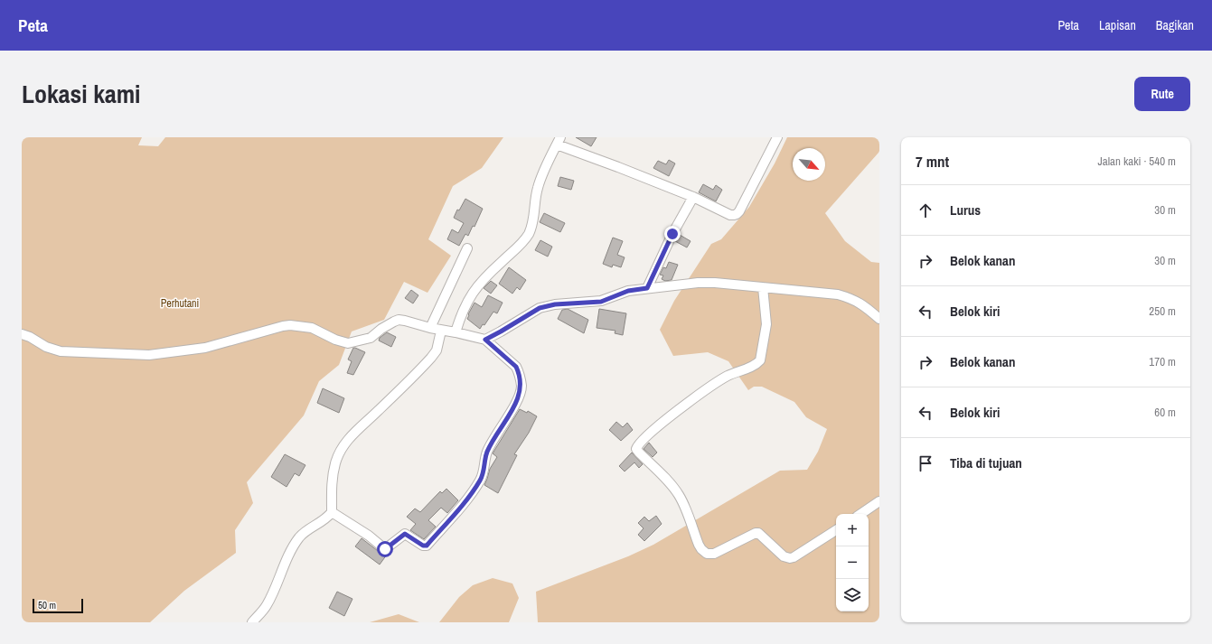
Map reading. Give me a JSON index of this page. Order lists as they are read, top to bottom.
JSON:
{
  "parks": ["Perhutani"],
  "scale_bar": "50 m",
  "north": "bottom right",
  "page": {
    "header": "Peta",
    "nav": ["Peta", "Lapisan", "Bagikan"],
    "title": "Lokasi kami",
    "buttons": "Rute",
    "heading": ["7 mnt", "Jalan kaki · 540 m"],
    "list": [
      ["Lurus", "30 m"],
      ["Belok kanan", "30 m"],
      ["Belok kiri", "250 m"],
      ["Belok kanan", "170 m"],
      ["Belok kiri", "60 m"],
      "Tiba di tujuan"
    ],
    "map_buttons": ["+", "−"],
    "scale": "50 m"
  }
}
